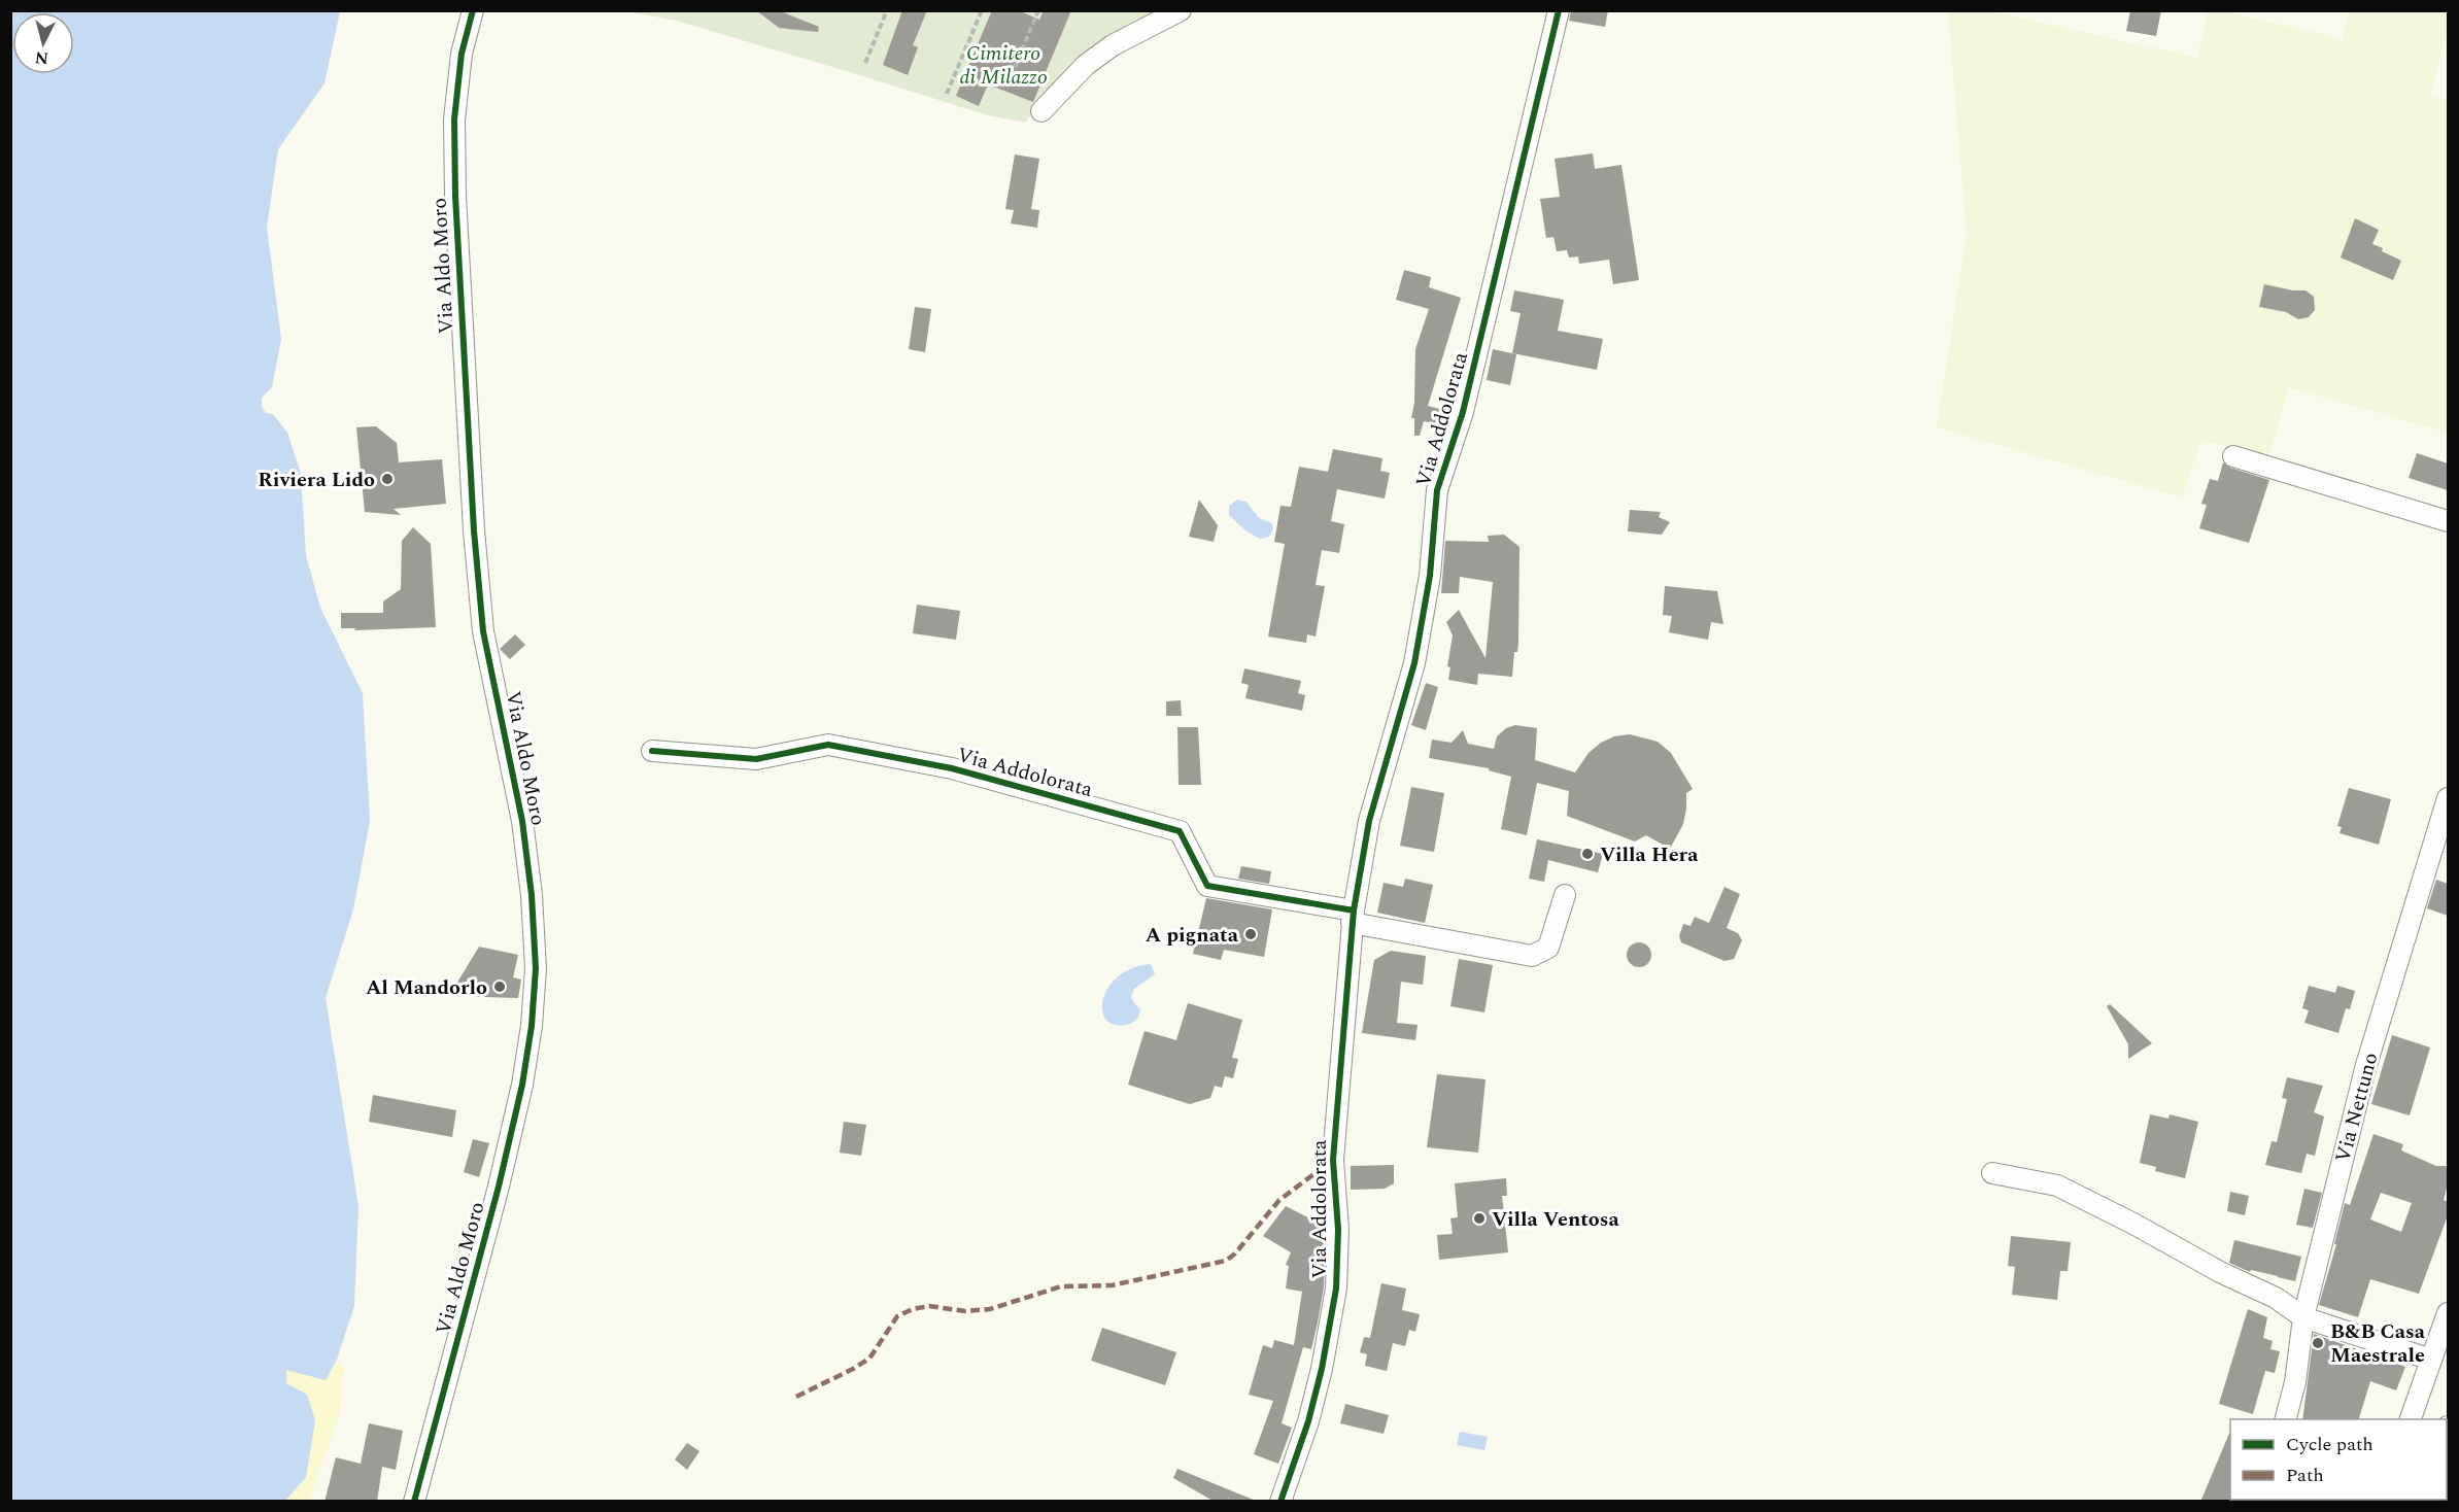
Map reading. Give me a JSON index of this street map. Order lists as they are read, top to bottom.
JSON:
{
  "streets": {
    "street": ["Via Aldo Moro", "Via Addolorata", "Via Nettuno"]
  },
  "parks": ["Cimitero di Milazzo"],
  "places": [
    "Riviera Lido",
    "Villa Hera",
    "A pignata",
    "Al Mandorlo",
    "Villa Ventosa",
    "B&B Casa Maestrale"
  ],
  "legend": ["Cycle path", "Path"],
  "north": "bottom"
}
